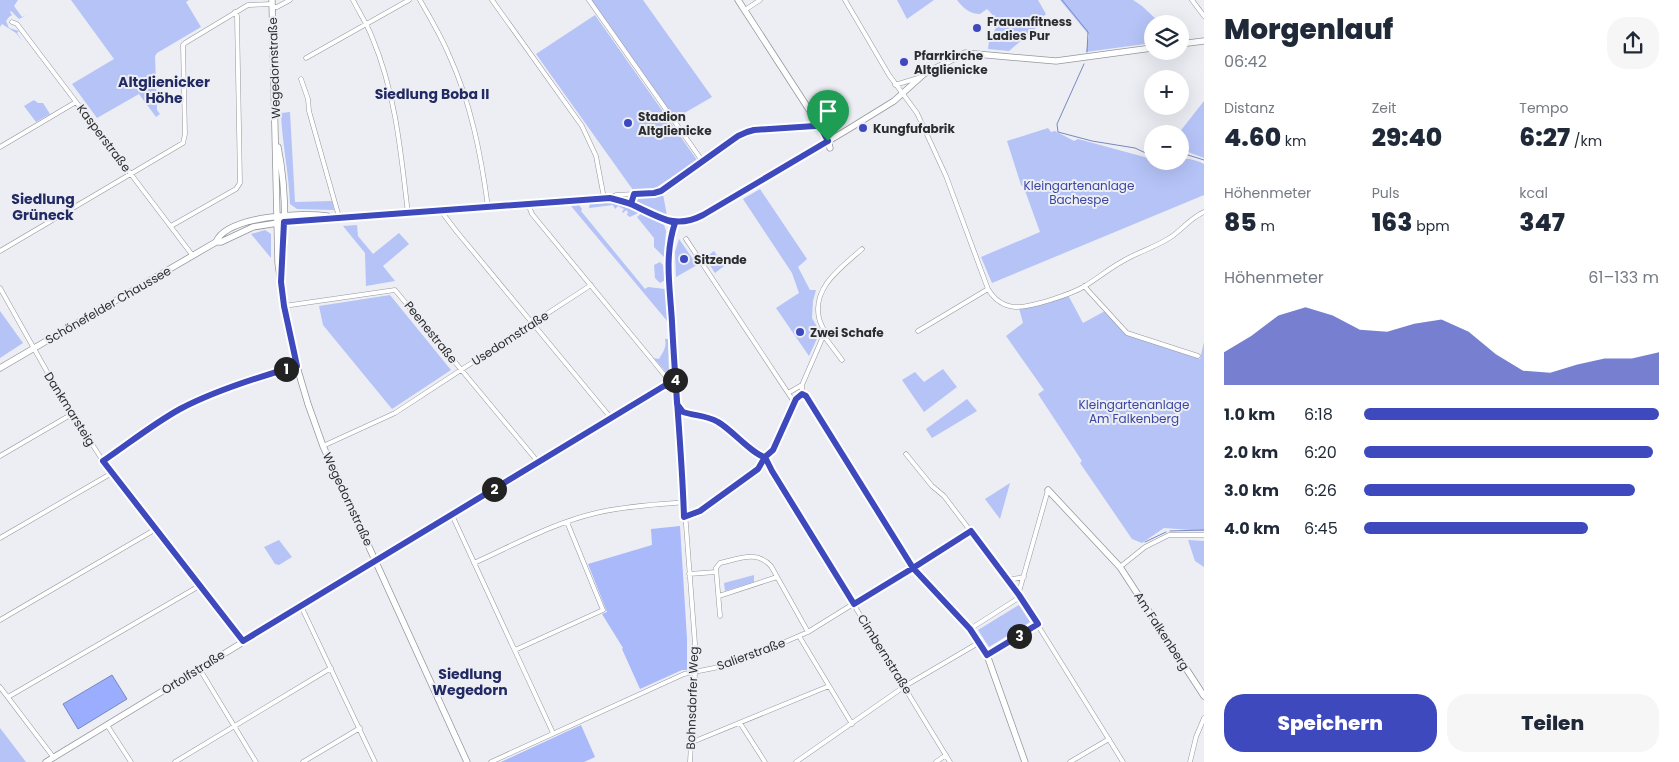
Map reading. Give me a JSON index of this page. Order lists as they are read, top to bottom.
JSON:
{
  "streets": {
    "street": [
      "Wegedornstraße",
      "Kasperstraße",
      "Schönefelder Chaussee",
      "Peenestraße",
      "Usedomstraße",
      "Dankmarsteig",
      "Am Falkenberg",
      "Salierstraße",
      "Cimbernstraße",
      "Ortolfstraße",
      "Bohnsdorfer Weg"
    ]
  },
  "crossings": [
    ["Wegedornstraße", "Schönefelder Chaussee"],
    ["Wegedornstraße", "Peenestraße"],
    ["Wegedornstraße", "Usedomstraße"],
    ["Wegedornstraße", "Ortolfstraße"],
    ["Kasperstraße", "Schönefelder Chaussee"],
    ["Schönefelder Chaussee", "Dankmarsteig"],
    ["Schönefelder Chaussee", "Bohnsdorfer Weg"],
    ["Peenestraße", "Usedomstraße"],
    ["Peenestraße", "Ortolfstraße"],
    ["Dankmarsteig", "Ortolfstraße"],
    ["Salierstraße", "Cimbernstraße"],
    ["Salierstraße", "Bohnsdorfer Weg"],
    ["Cimbernstraße", "Bohnsdorfer Weg"],
    ["Ortolfstraße", "Bohnsdorfer Weg"]
  ],
  "districts": [
    "Altglienicker Höhe",
    "Siedlung Boba II",
    "Siedlung Grüneck",
    "Siedlung Wegedorn"
  ],
  "parks": ["Kleingartenanlage Bachespe", "Kleingartenanlage Am Falkenberg"],
  "places": [
    "Frauenfitness Ladies Pur",
    "Pfarrkirche Altglienicke",
    "Stadion Altglienicke",
    "Kungfufabrik",
    "Sitzende",
    "Zwei Schafe"
  ],
  "page": {
    "heading": ["Morgenlauf", "06:42"],
    "map_buttons": ["+", "−"],
    "stats": [
      ["Distanz", "4.60 km"],
      ["Zeit", "29:40"],
      ["Tempo", "6:27 /km"],
      ["Höhenmeter", "85 m"],
      ["Puls", "163 bpm"],
      ["kcal", "347"]
    ],
    "chart": ["Höhenmeter", "61–133 m"],
    "pins": [
      "1",
      "4",
      "2",
      "3"
    ],
    "list": [
      {
        "name": "1.0 km",
        "note": "6:18"
      },
      {
        "name": "2.0 km",
        "note": "6:20"
      },
      {
        "name": "3.0 km",
        "note": "6:26"
      },
      {
        "name": "4.0 km",
        "note": "6:45"
      }
    ],
    "buttons": ["Speichern", "Teilen"]
  }
}
